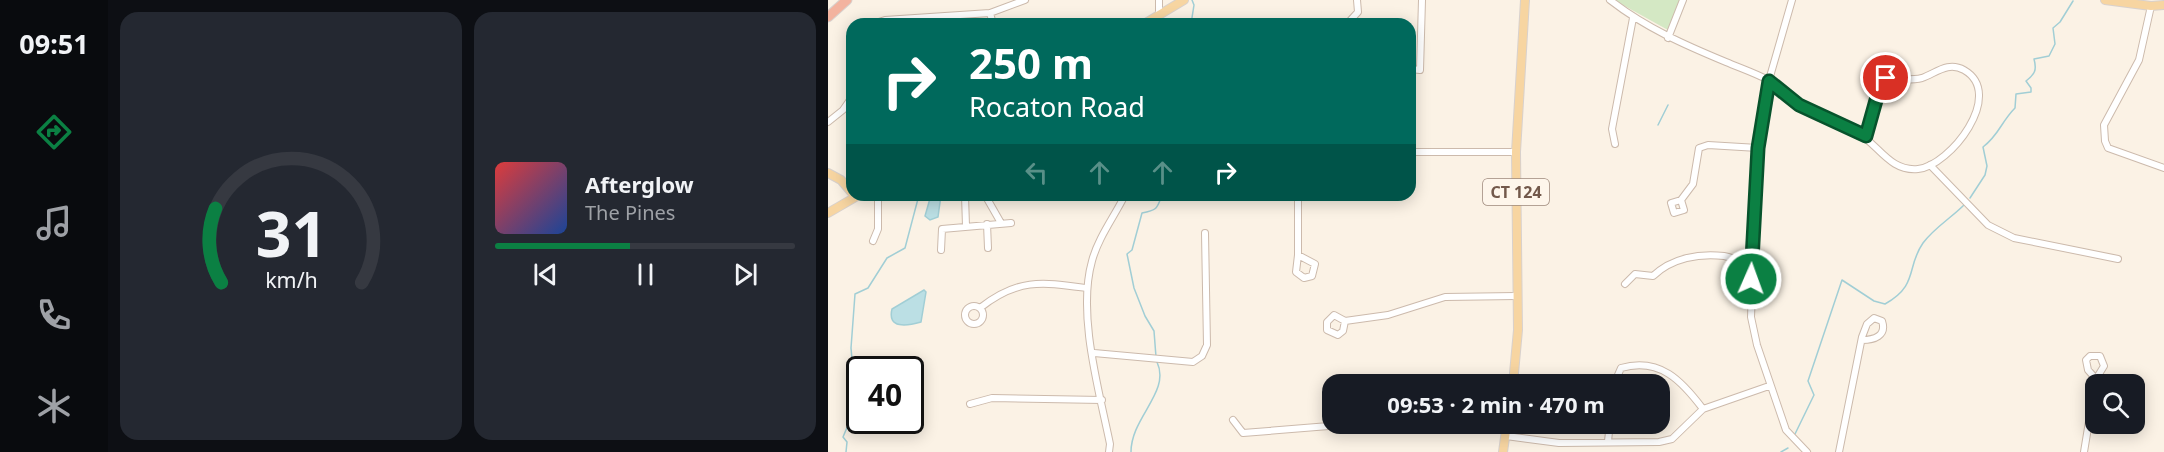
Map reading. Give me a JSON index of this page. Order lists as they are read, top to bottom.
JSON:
{
  "streets": {
    "main road": ["CT 124"]
  },
  "page": {
    "tabs": "09:51",
    "turn": ["250 m", "Rocaton Road"],
    "song": ["Afterglow", "The Pines"],
    "limit": "40",
    "trip": "09:53 · 2 min · 470 m",
    "gauge": ["31", "km/h"]
  }
}
